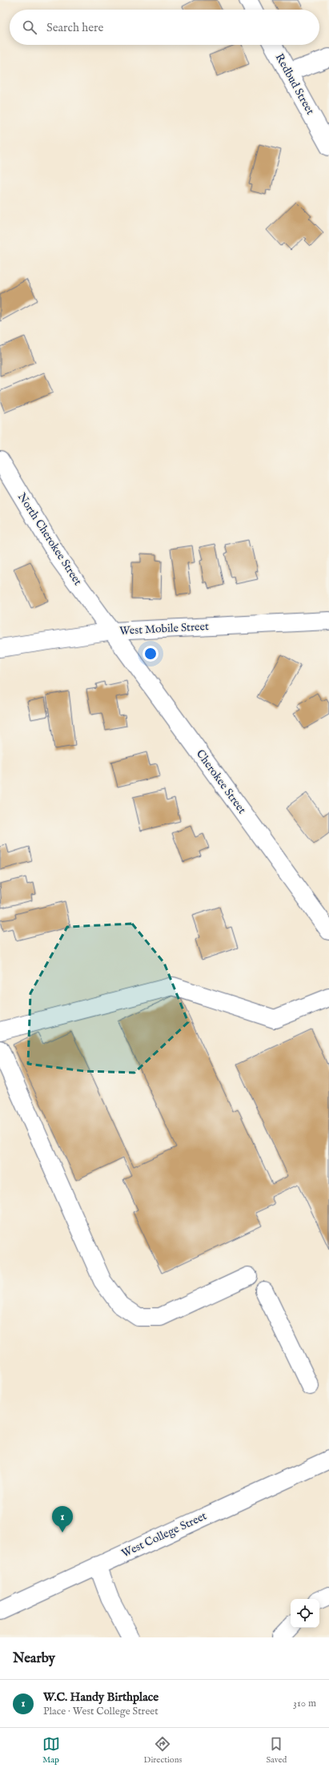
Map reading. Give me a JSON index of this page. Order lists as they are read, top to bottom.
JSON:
{
  "streets": {
    "street": [
      "Redbud Street",
      "North Cherokee Street",
      "West Mobile Street",
      "Cherokee Street",
      "West College Street"
    ]
  },
  "crossings": [
    ["North Cherokee Street", "West Mobile Street"],
    ["North Cherokee Street", "Cherokee Street"],
    ["West Mobile Street", "Cherokee Street"]
  ],
  "page": {
    "search": "Search here",
    "pins": "1",
    "heading": "Nearby",
    "list": [
      {
        "mark": "1",
        "name": "W.C. Handy Birthplace",
        "note": "Place · West College Street",
        "value": "310 m"
      }
    ],
    "nav": ["Map", "Directions", "Saved"]
  }
}
